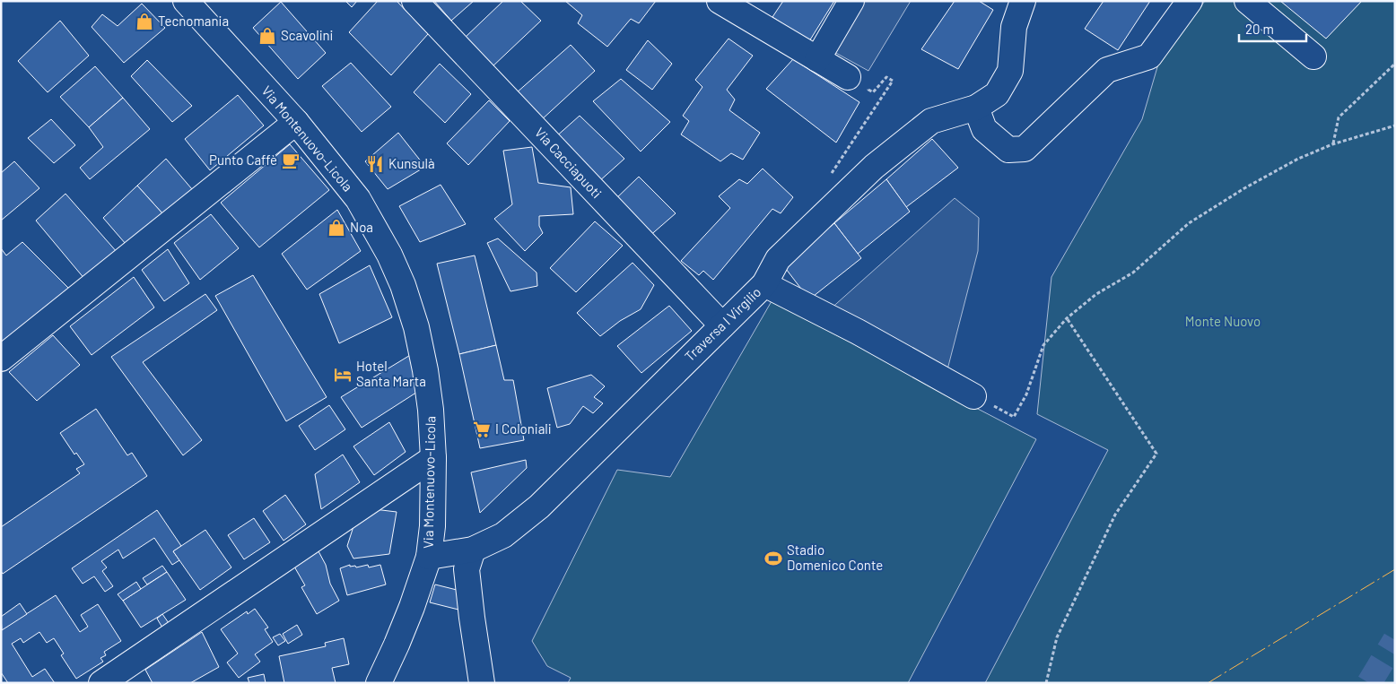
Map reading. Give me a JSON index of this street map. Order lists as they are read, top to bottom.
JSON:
{
  "streets": {
    "street": ["Via Montenuovo-Licola", "Via Cacciapuoti", "Traversa I Virgilio"]
  },
  "crossings": [
    ["Via Montenuovo-Licola", "Traversa I Virgilio"],
    ["Via Cacciapuoti", "Traversa I Virgilio"]
  ],
  "parks": ["Monte Nuovo"],
  "places": {
    "shop": ["Tecnomania", "Scavolini", "Noa"],
    "cafe": ["Punto Caffè"],
    "restaurant": ["Kunsulà"],
    "hotel": ["Hotel Santa Marta"],
    "supermarket": ["I Coloniali"],
    "sports": ["Stadio Domenico Conte"]
  },
  "scale_bar": "20 m"
}
